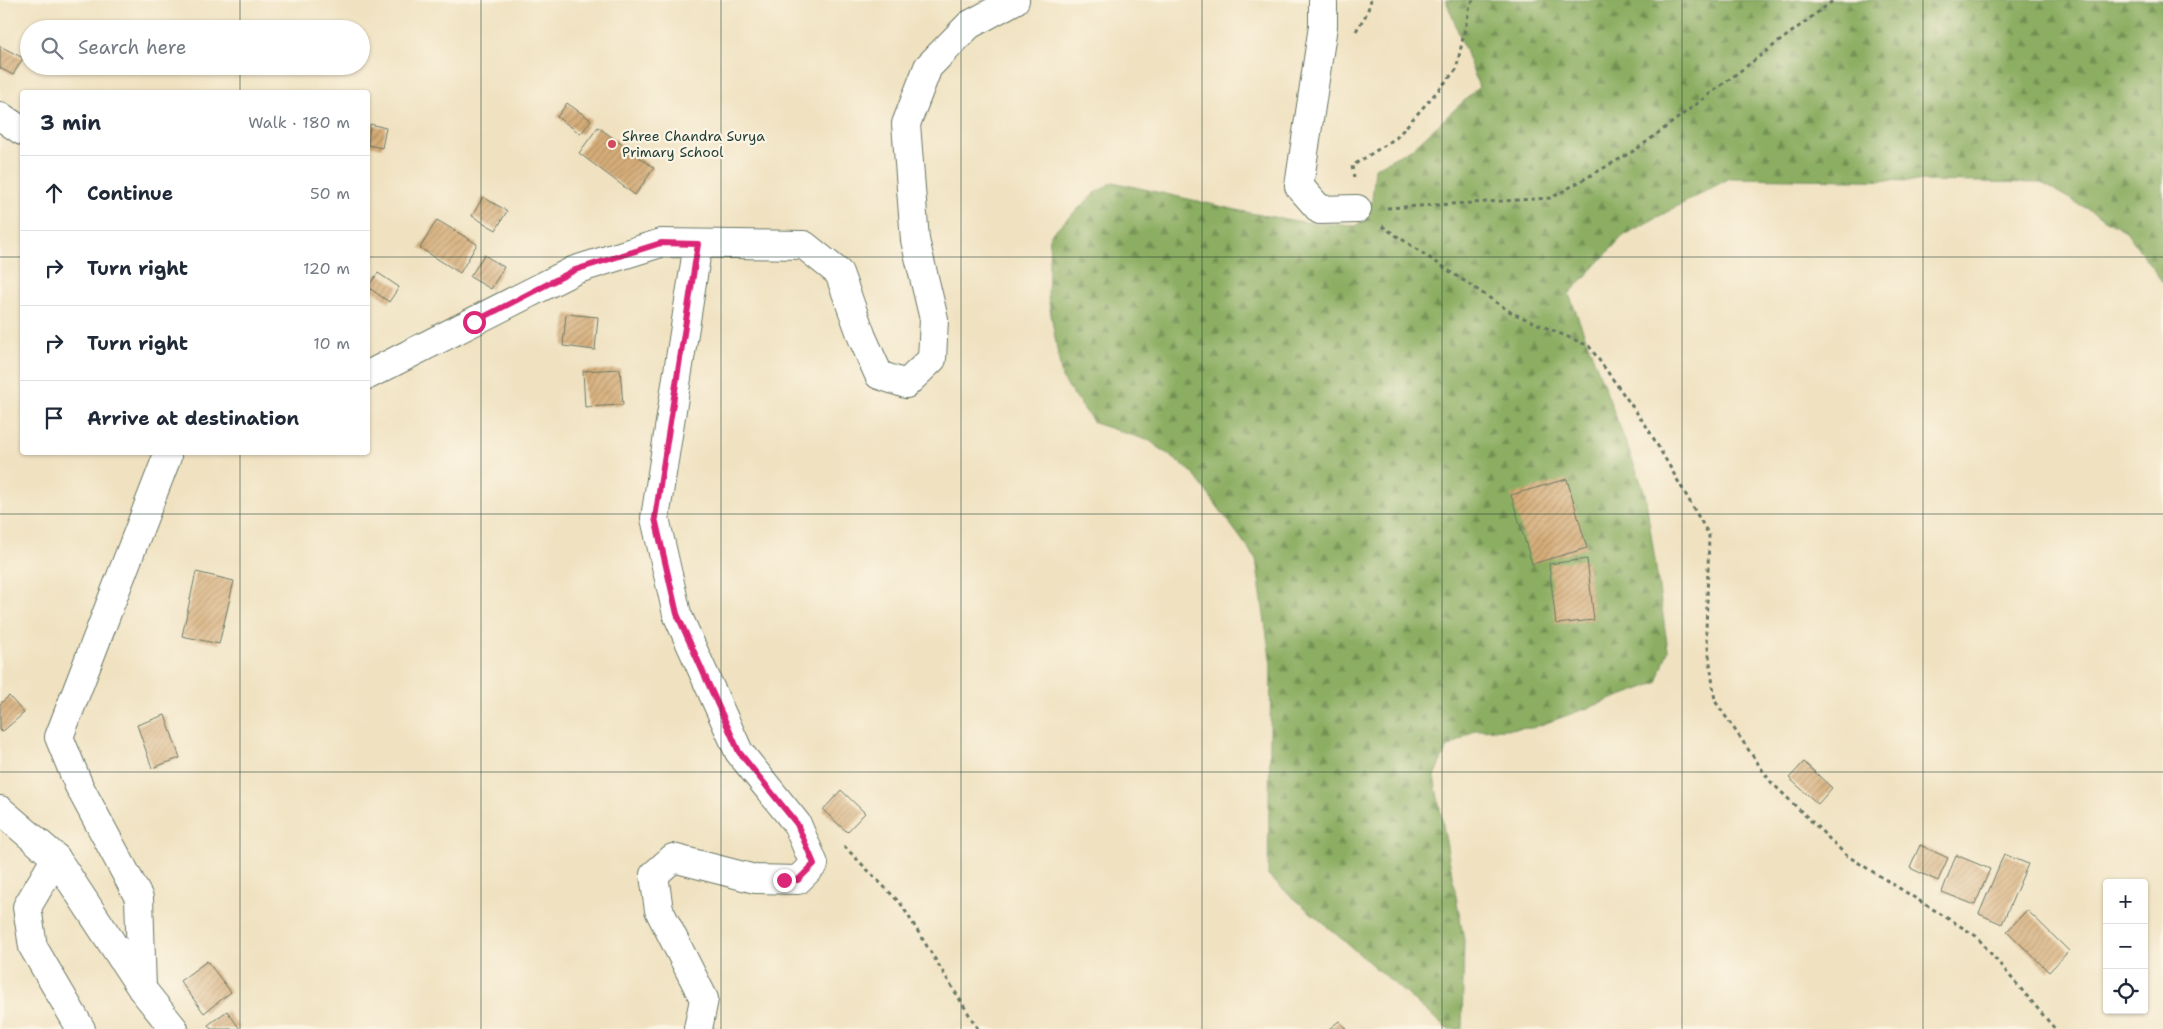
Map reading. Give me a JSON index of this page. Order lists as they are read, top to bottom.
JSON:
{
  "places": ["Shree Chandra Surya Primary School"],
  "page": {
    "search": "Search here",
    "heading": ["3 min", "Walk · 180 m"],
    "list": [
      ["Continue", "50 m"],
      ["Turn right", "120 m"],
      ["Turn right", "10 m"],
      "Arrive at destination"
    ],
    "map_buttons": ["+", "−"]
  }
}
